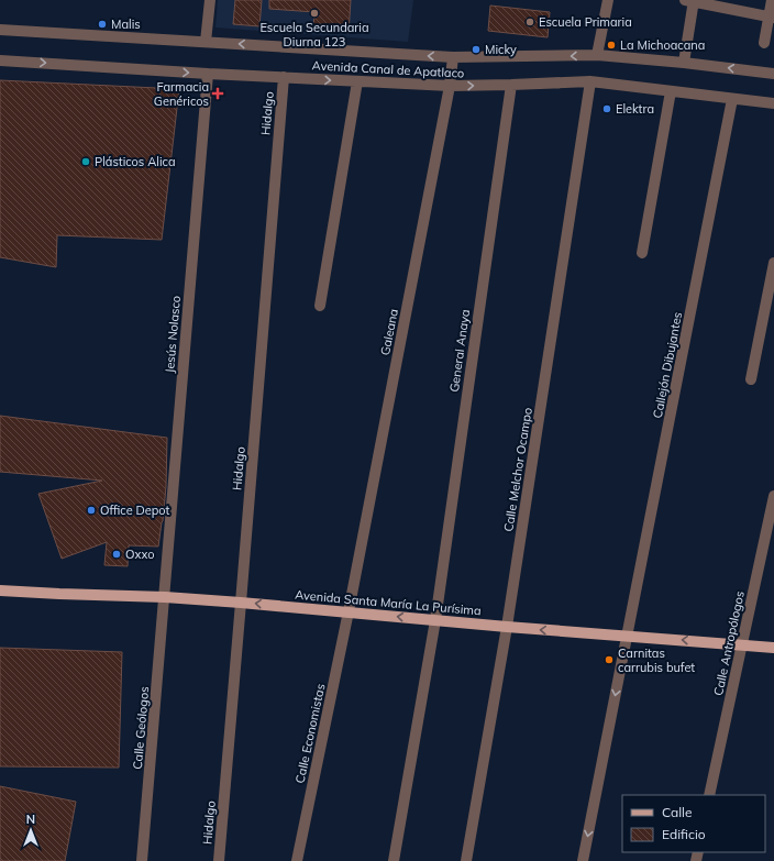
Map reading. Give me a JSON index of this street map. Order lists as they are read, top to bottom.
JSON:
{
  "streets": {
    "main road": ["Avenida Santa María La Purísima"],
    "street": [
      "Avenida Canal de Apatlaco",
      "Hidalgo",
      "Galeana",
      "Jesús Nolasco",
      "General Anaya",
      "Callejón Dibujantes",
      "Calle Melchor Ocampo",
      "Calle Antropólogos",
      "Calle Geólogos",
      "Calle Economistas"
    ]
  },
  "crossings": [
    ["Avenida Canal de Apatlaco", "Hidalgo"],
    ["Avenida Canal de Apatlaco", "Galeana"],
    ["Avenida Canal de Apatlaco", "Jesús Nolasco"],
    ["Avenida Canal de Apatlaco", "General Anaya"],
    ["Avenida Canal de Apatlaco", "Callejón Dibujantes"],
    ["Avenida Canal de Apatlaco", "Calle Melchor Ocampo"],
    ["Hidalgo", "Avenida Santa María La Purísima"],
    ["Galeana", "Avenida Santa María La Purísima"],
    ["Galeana", "Calle Economistas"],
    ["Jesús Nolasco", "Avenida Santa María La Purísima"],
    ["Jesús Nolasco", "Calle Geólogos"],
    ["General Anaya", "Avenida Santa María La Purísima"],
    ["Callejón Dibujantes", "Avenida Santa María La Purísima"],
    ["Calle Melchor Ocampo", "Avenida Santa María La Purísima"],
    ["Avenida Santa María La Purísima", "Calle Antropólogos"],
    ["Avenida Santa María La Purísima", "Calle Geólogos"],
    ["Avenida Santa María La Purísima", "Calle Economistas"]
  ],
  "one_way": ["Avenida Santa María La Purísima"],
  "places": {
    "other": [
      "Escuela Secundaria Diurna 123",
      "Escuela Primaria",
      "Malis",
      "La Michoacana",
      "Micky",
      "Elektra",
      "Plásticos Alica",
      "Office Depot",
      "Oxxo",
      "Carnitas carrubis bufet"
    ],
    "health": ["Farmacia Genéricos"]
  },
  "legend": ["Calle", "Edificio"],
  "north": "top"
}
